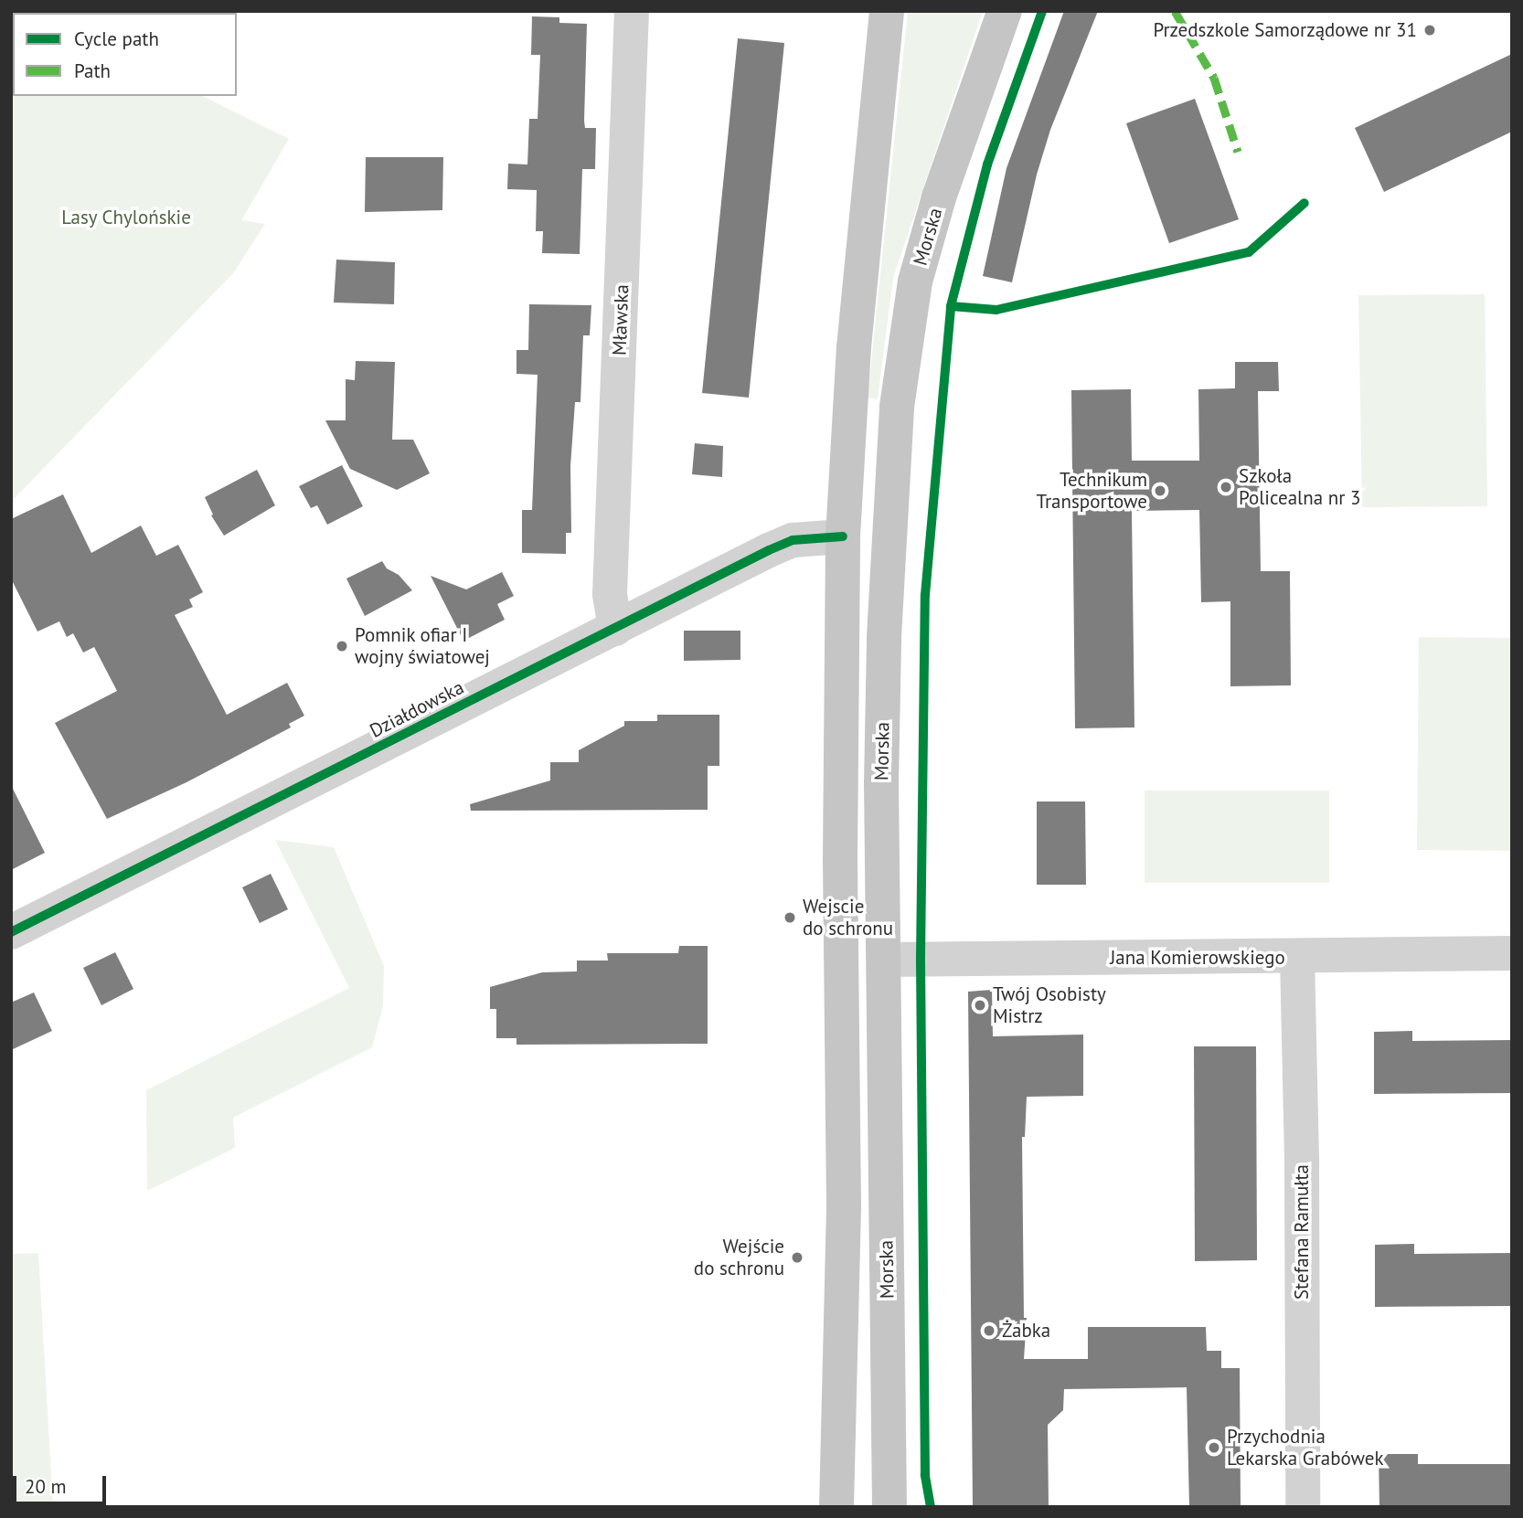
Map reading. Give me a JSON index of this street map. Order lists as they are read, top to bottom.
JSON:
{
  "streets": {
    "main road": ["Morska"],
    "street": [
      "Mławska",
      "Działdowska",
      "Jana Komierowskiego",
      "Stefana Ramułta"
    ]
  },
  "crossings": [
    ["Morska", "Jana Komierowskiego"],
    ["Mławska", "Działdowska"],
    ["Jana Komierowskiego", "Stefana Ramułta"]
  ],
  "parks": ["Lasy Chylońskie"],
  "places": [
    "Przedszkole Samorządowe nr 31",
    "Szkoła Policealna nr 3",
    "Technikum Transportowe",
    "Pomnik ofiar I wojny światowej",
    "Wejscie do schronu",
    "Twój Osobisty Mistrz",
    "Wejście do schronu",
    "Żabka",
    "Przychodnia Lekarska Grabówek"
  ],
  "legend": ["Cycle path", "Path"],
  "scale_bar": "20 m"
}
